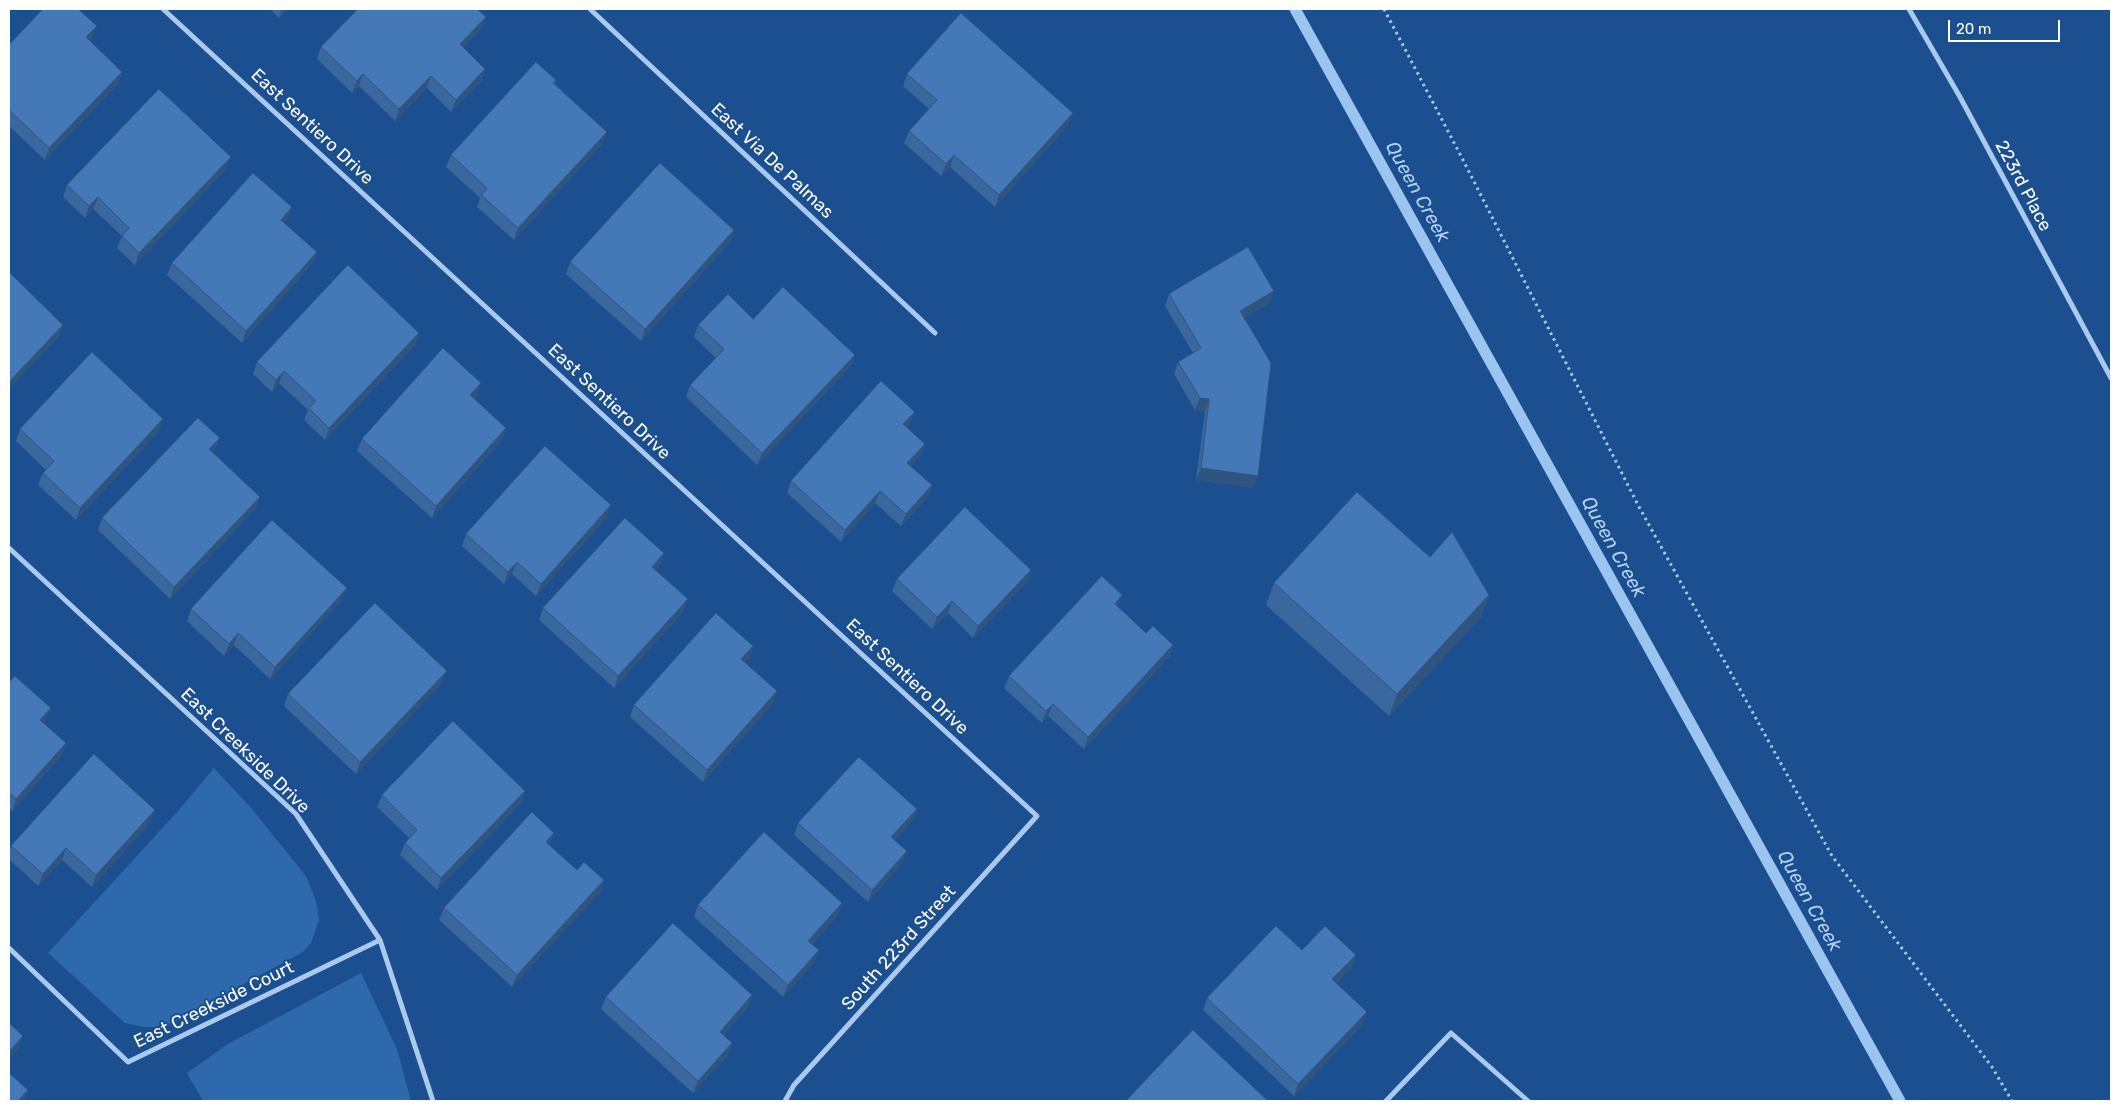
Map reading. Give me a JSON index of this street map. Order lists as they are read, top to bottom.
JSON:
{
  "streets": {
    "street": [
      "East Sentiero Drive",
      "East Via De Palmas",
      "223rd Place",
      "East Creekside Drive",
      "South 223rd Street",
      "East Creekside Court"
    ]
  },
  "crossings": [
    ["East Sentiero Drive", "South 223rd Street"],
    ["East Creekside Drive", "East Creekside Court"]
  ],
  "water": ["Queen Creek"],
  "scale_bar": "20 m"
}
